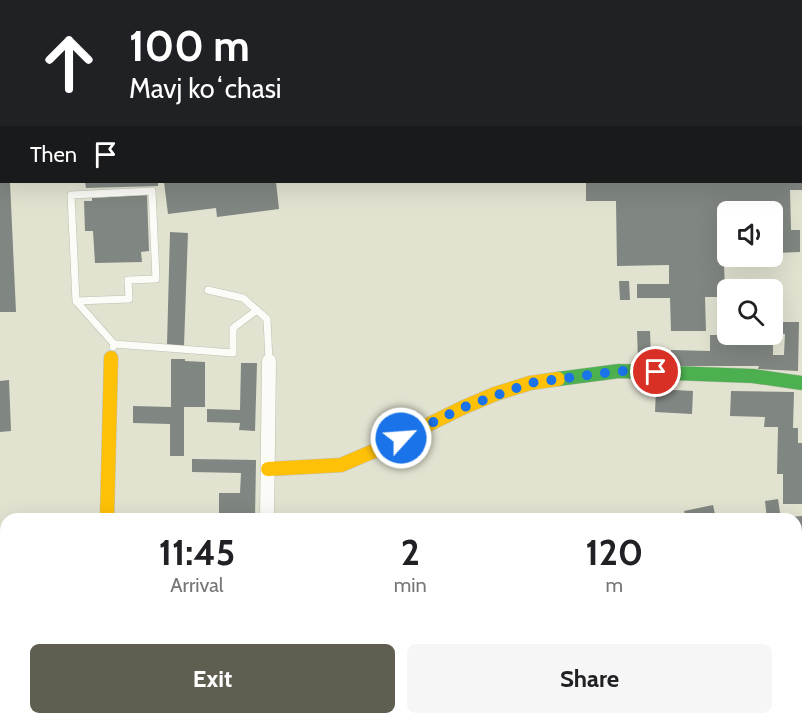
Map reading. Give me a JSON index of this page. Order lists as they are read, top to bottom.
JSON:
{
  "page": {
    "turn": ["100 m", "Mavj koʻchasi"],
    "then": "Then",
    "eta": [
      "11:45",
      "Arrival",
      "2",
      "min",
      "120",
      "m"
    ],
    "buttons": ["Exit", "Share"]
  }
}
